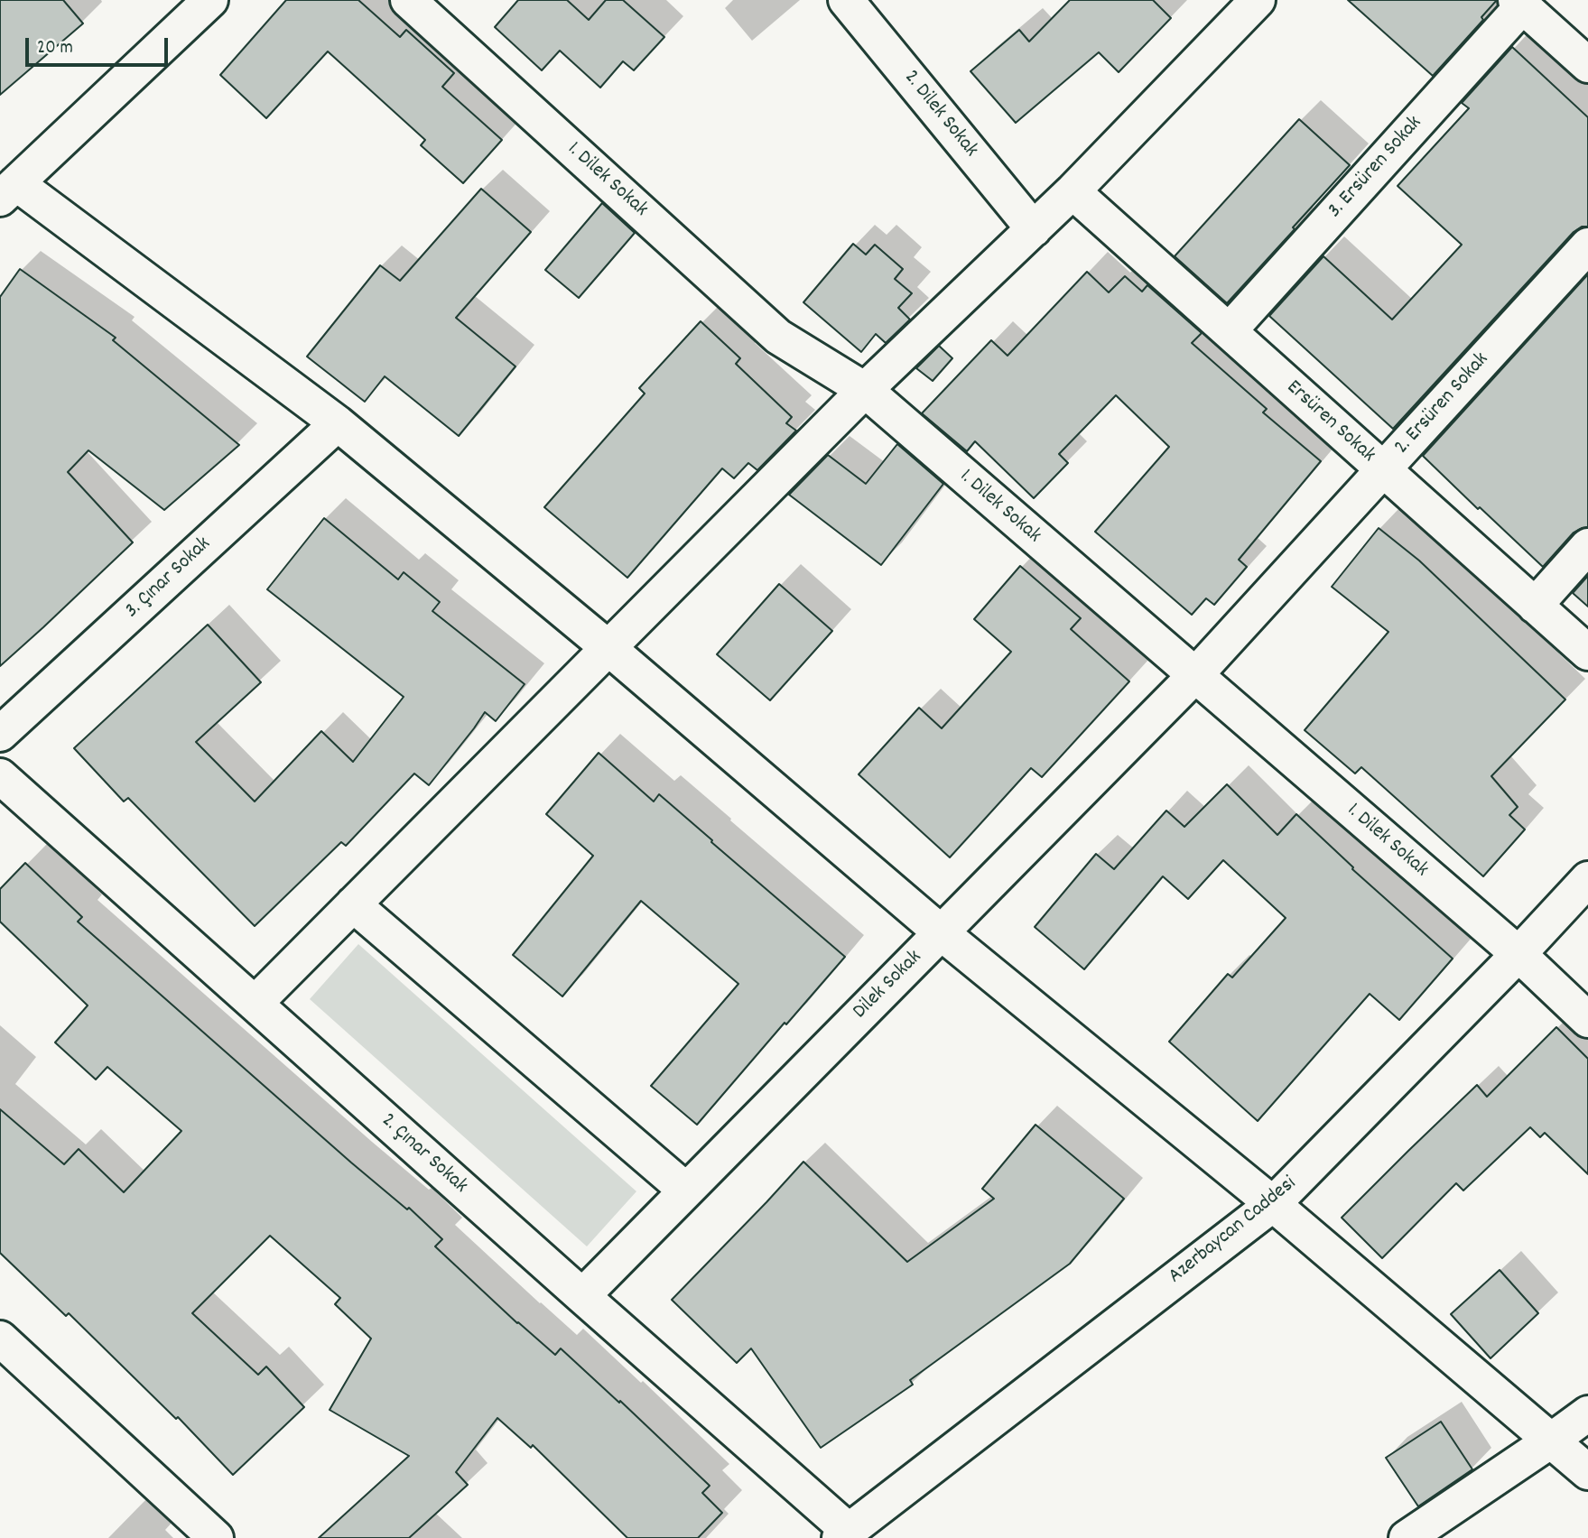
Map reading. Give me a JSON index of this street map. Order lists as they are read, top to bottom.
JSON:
{
  "streets": {
    "street": [
      "2. Dilek Sokak",
      "3. Ersüren Sokak",
      "1. Dilek Sokak",
      "2. Ersüren Sokak",
      "Ersüren Sokak",
      "3. Çınar Sokak",
      "Dilek Sokak",
      "2. Çınar Sokak",
      "Azerbaycan Caddesi"
    ]
  },
  "crossings": [
    ["3. Ersüren Sokak", "Ersüren Sokak"],
    ["1. Dilek Sokak", "2. Ersüren Sokak"],
    ["1. Dilek Sokak", "Dilek Sokak"],
    ["1. Dilek Sokak", "Azerbaycan Caddesi"],
    ["2. Ersüren Sokak", "Ersüren Sokak"],
    ["2. Ersüren Sokak", "Dilek Sokak"],
    ["Dilek Sokak", "2. Çınar Sokak"],
    ["2. Çınar Sokak", "Azerbaycan Caddesi"]
  ],
  "scale_bar": "20 m"
}
